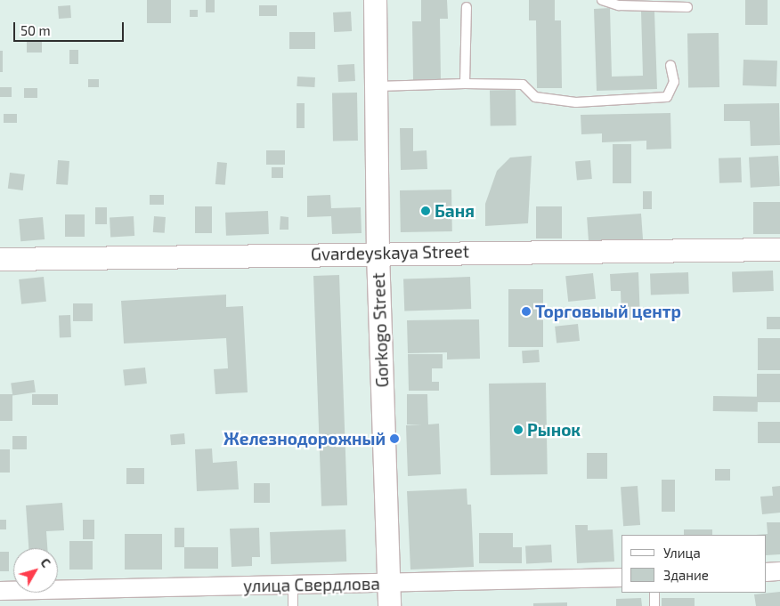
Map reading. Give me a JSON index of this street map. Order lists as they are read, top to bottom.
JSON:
{
  "streets": {
    "street": ["Gvardeyskaya Street", "Gorkogo Street", "улица Свердлова"]
  },
  "crossings": [
    ["Gvardeyskaya Street", "Gorkogo Street"],
    ["Gorkogo Street", "улица Свердлова"]
  ],
  "places": [
    "Баня",
    "Торговыый центр",
    "Рынок",
    "Железнодорожный"
  ],
  "legend": ["Улица", "Здание"],
  "scale_bar": "50 m",
  "north": "top right"
}
